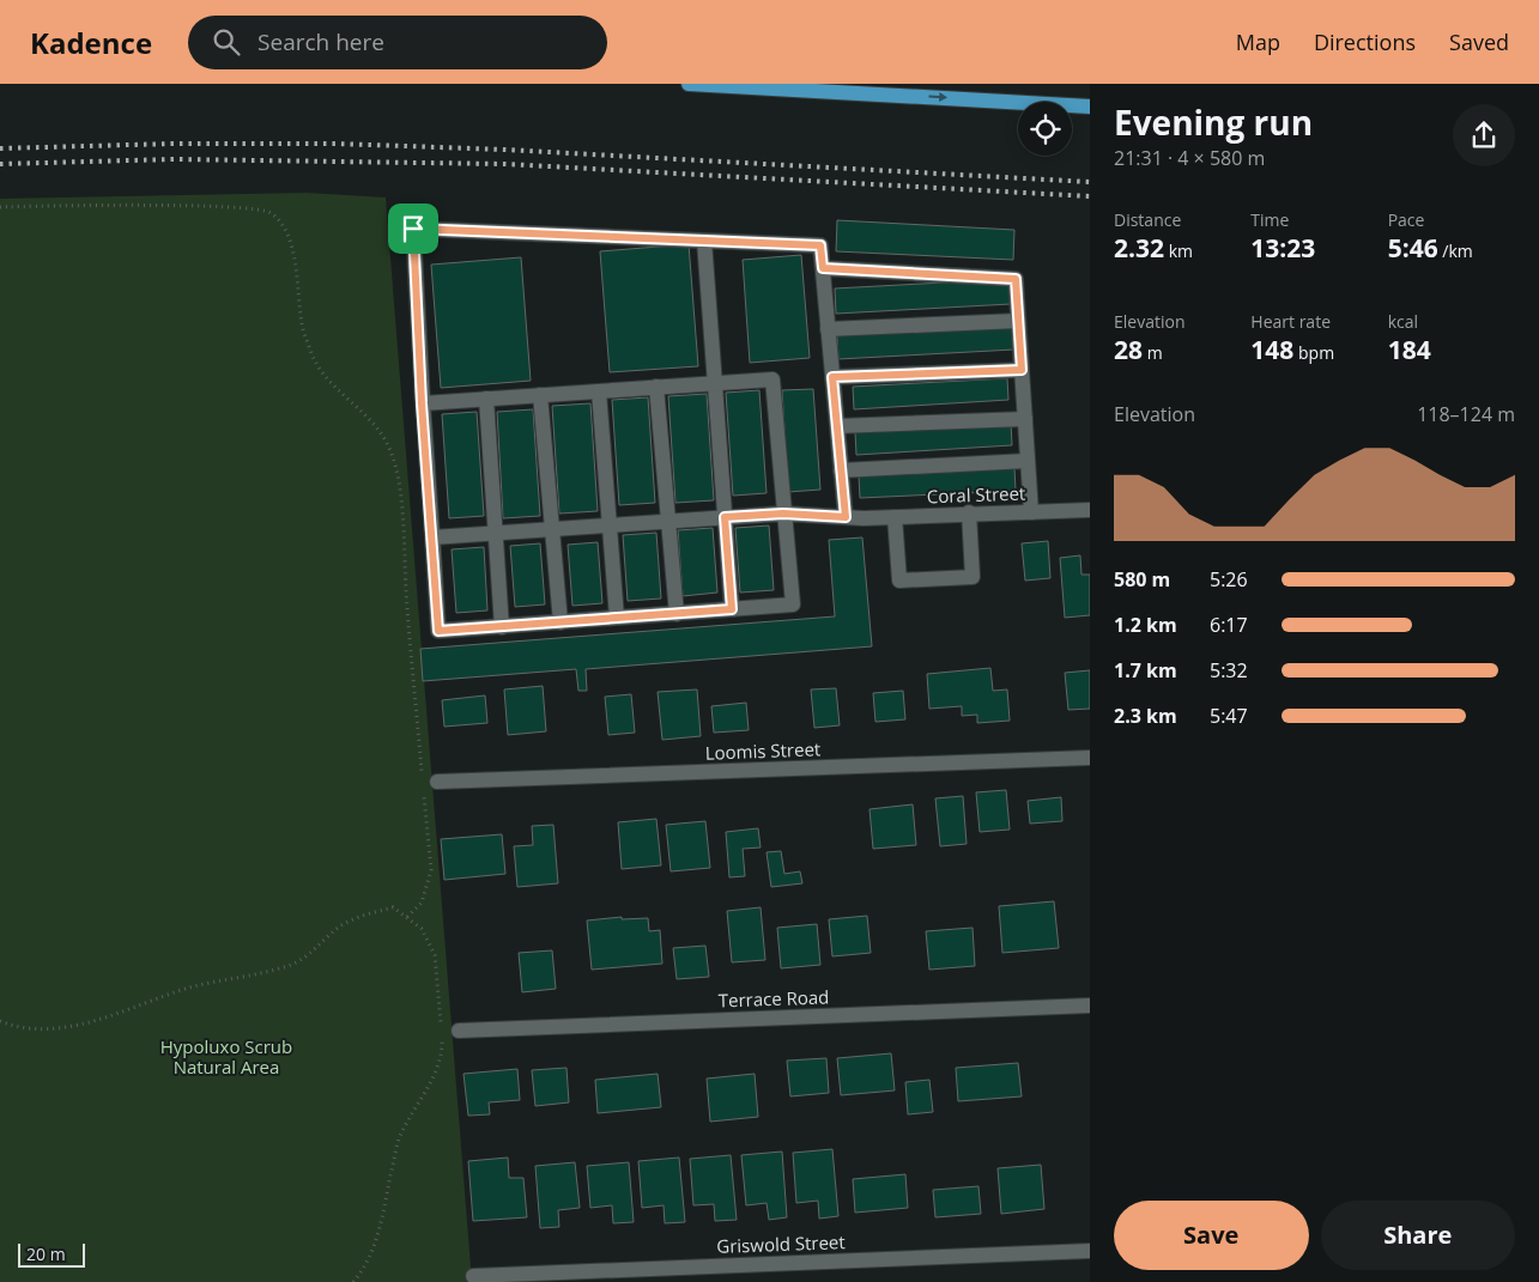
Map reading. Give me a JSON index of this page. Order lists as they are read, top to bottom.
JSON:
{
  "streets": {
    "street": [
      "Coral Street",
      "Loomis Street",
      "Terrace Road",
      "Griswold Street"
    ]
  },
  "parks": ["Hypoluxo Scrub Natural Area"],
  "scale_bar": "20 m",
  "page": {
    "header": "Kadence",
    "search": "Search here",
    "nav": ["Map", "Directions", "Saved"],
    "heading": ["Evening run", "21:31 · 4 × 580 m"],
    "stats": [
      ["Distance", "2.32 km"],
      ["Time", "13:23"],
      ["Pace", "5:46 /km"],
      ["Elevation", "28 m"],
      ["Heart rate", "148 bpm"],
      ["kcal", "184"]
    ],
    "chart": ["Elevation", "118–124 m"],
    "list": [
      {
        "name": "580 m",
        "note": "5:26"
      },
      {
        "name": "1.2 km",
        "note": "6:17"
      },
      {
        "name": "1.7 km",
        "note": "5:32"
      },
      {
        "name": "2.3 km",
        "note": "5:47"
      }
    ],
    "buttons": ["Save", "Share"],
    "scale": "20 m"
  }
}
